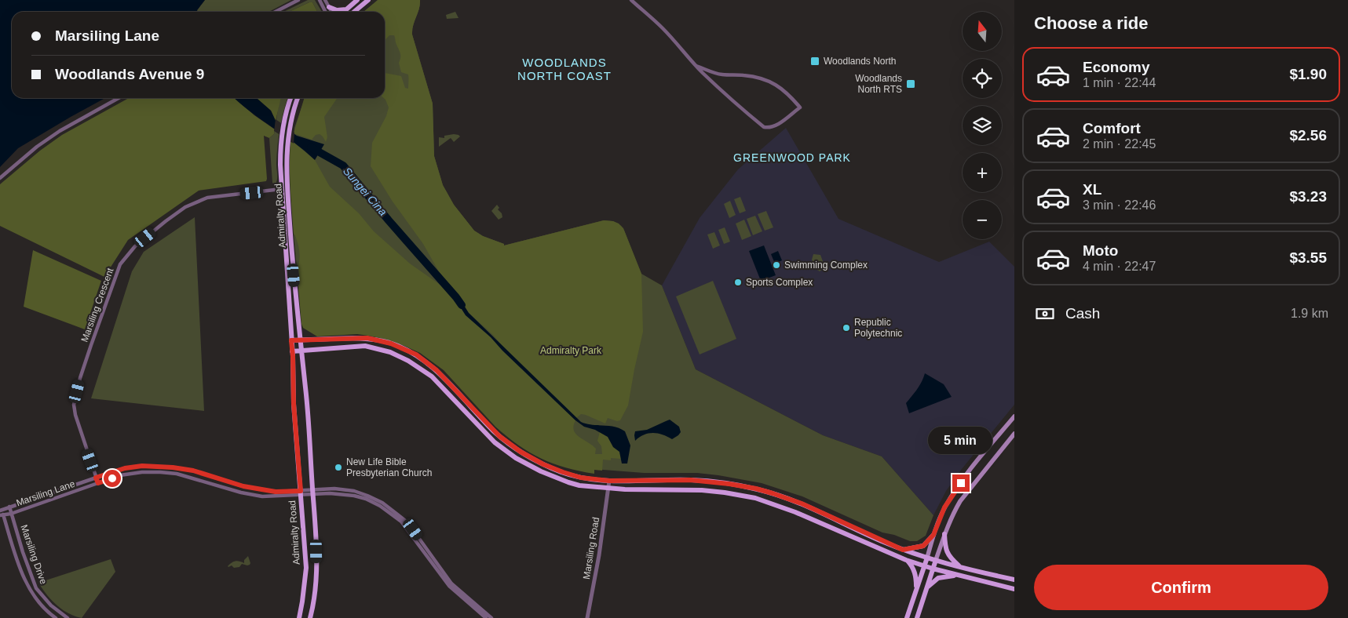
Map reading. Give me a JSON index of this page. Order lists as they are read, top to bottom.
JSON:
{
  "streets": {
    "main road": ["Admiralty Road"],
    "street": [
      "Marsiling Crescent",
      "Marsiling Lane",
      "Marsiling Road",
      "Marsiling Drive"
    ]
  },
  "crossings": [
    ["Admiralty Road", "Marsiling Crescent"],
    ["Admiralty Road", "Marsiling Lane"],
    ["Marsiling Crescent", "Marsiling Lane"],
    ["Marsiling Lane", "Marsiling Drive"]
  ],
  "districts": ["WOODLANDS NORTH COAST", "GREENWOOD PARK"],
  "water": ["Sungei Cina"],
  "parks": ["Admiralty Park"],
  "places": {
    "transit": ["Woodlands North", "Woodlands North RTS"],
    "other": [
      "Swimming Complex",
      "Sports Complex",
      "Republic Polytechnic",
      "New Life Bible Presbyterian Church"
    ]
  },
  "north": "top",
  "page": {
    "heading": "Choose a ride",
    "map_buttons": ["+", "−"],
    "banner": ["Marsiling Lane", "Woodlands Avenue 9"],
    "list": [
      {
        "name": "Economy",
        "note": "1 min · 22:44",
        "value": "$1.90"
      },
      {
        "name": "Comfort",
        "note": "2 min · 22:45",
        "value": "$2.56"
      },
      {
        "name": "XL",
        "note": "3 min · 22:46",
        "value": "$3.23"
      },
      {
        "name": "Moto",
        "note": "4 min · 22:47",
        "value": "$3.55"
      }
    ],
    "pay": ["Cash", "1.9 km"],
    "bubble": "5 min",
    "buttons": "Confirm"
  }
}
